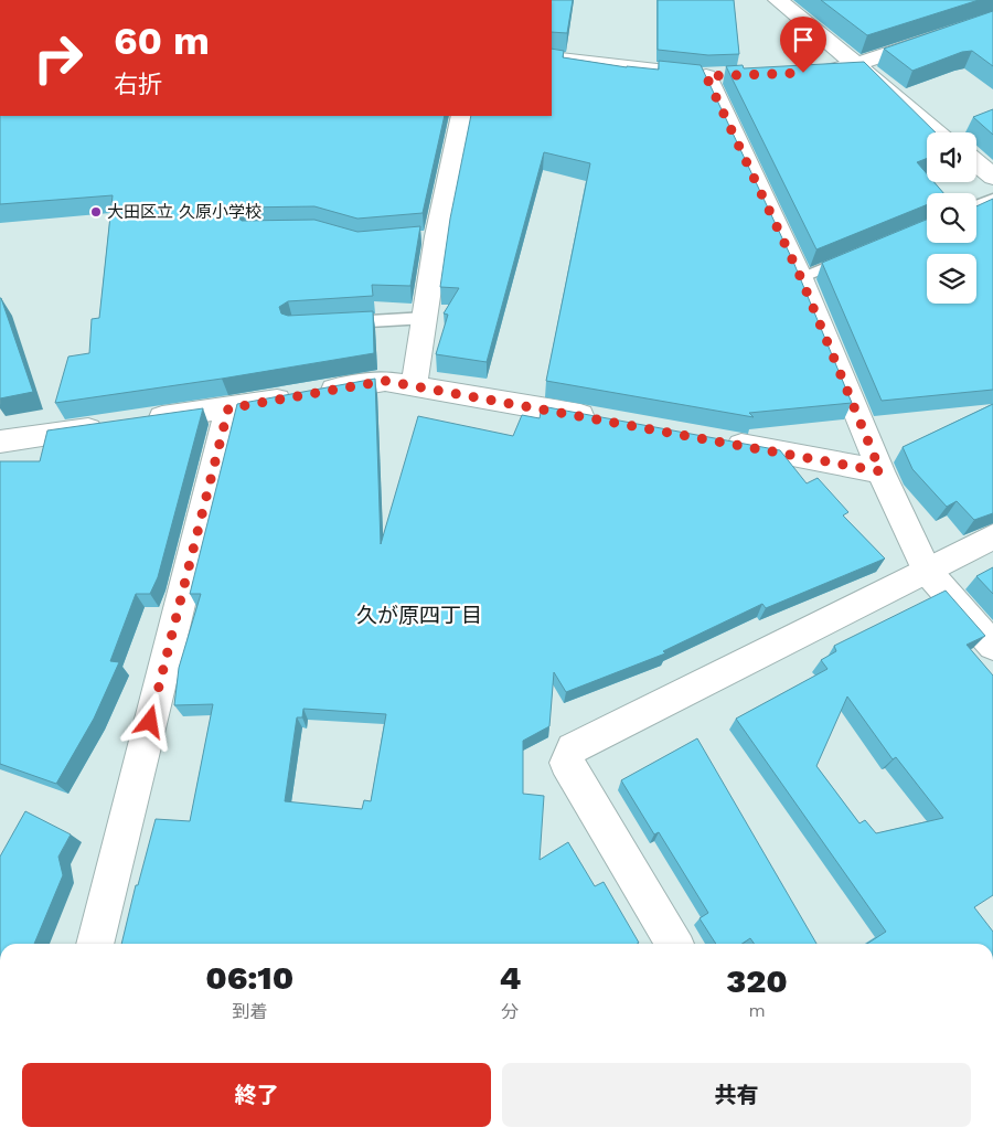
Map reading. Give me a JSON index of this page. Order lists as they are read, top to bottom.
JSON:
{
  "districts": ["久が原四丁目"],
  "places": ["大田区立 久原小学校"],
  "page": {
    "turn": ["60 m", "右折"],
    "eta": [
      "06:10",
      "到着",
      "4",
      "分",
      "320",
      "m"
    ],
    "buttons": ["終了", "共有"]
  }
}
